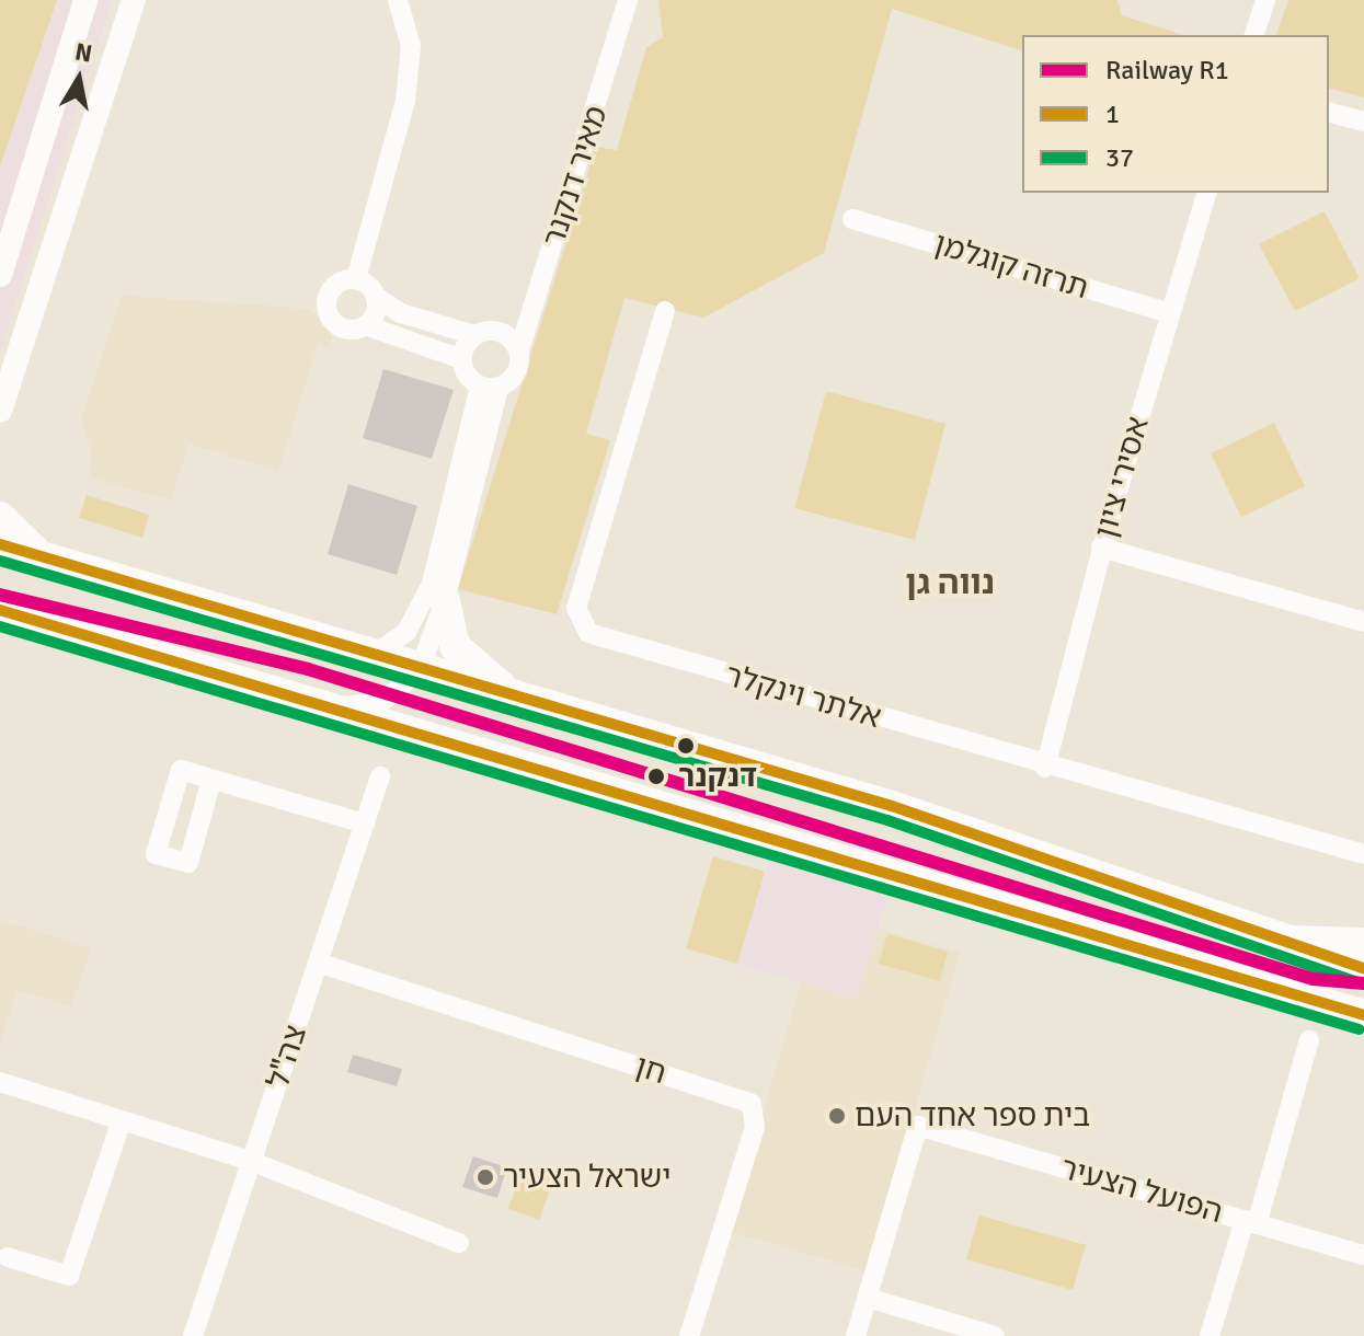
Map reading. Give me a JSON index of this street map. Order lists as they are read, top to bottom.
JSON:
{
  "streets": {
    "street": [
      "מאיר דנקנר",
      "תרזה קוגלמן",
      "אסירי ציון",
      "אלתר וינקלר",
      "צה\"ל",
      "חן",
      "הפועל הצעיר"
    ]
  },
  "crossings": [
    ["תרזה קוגלמן", "אסירי ציון"],
    ["אסירי ציון", "אלתר וינקלר"],
    ["צה\"ל", "חן"]
  ],
  "districts": ["נווה גן"],
  "places": ["דנקנר", "בית ספר אחד העם", "ישראל הצעיר"],
  "lines": ["transit line 1", "transit line 37", "rail line R1"],
  "legend": ["Railway R1", "1", "37"],
  "north": "top"
}
